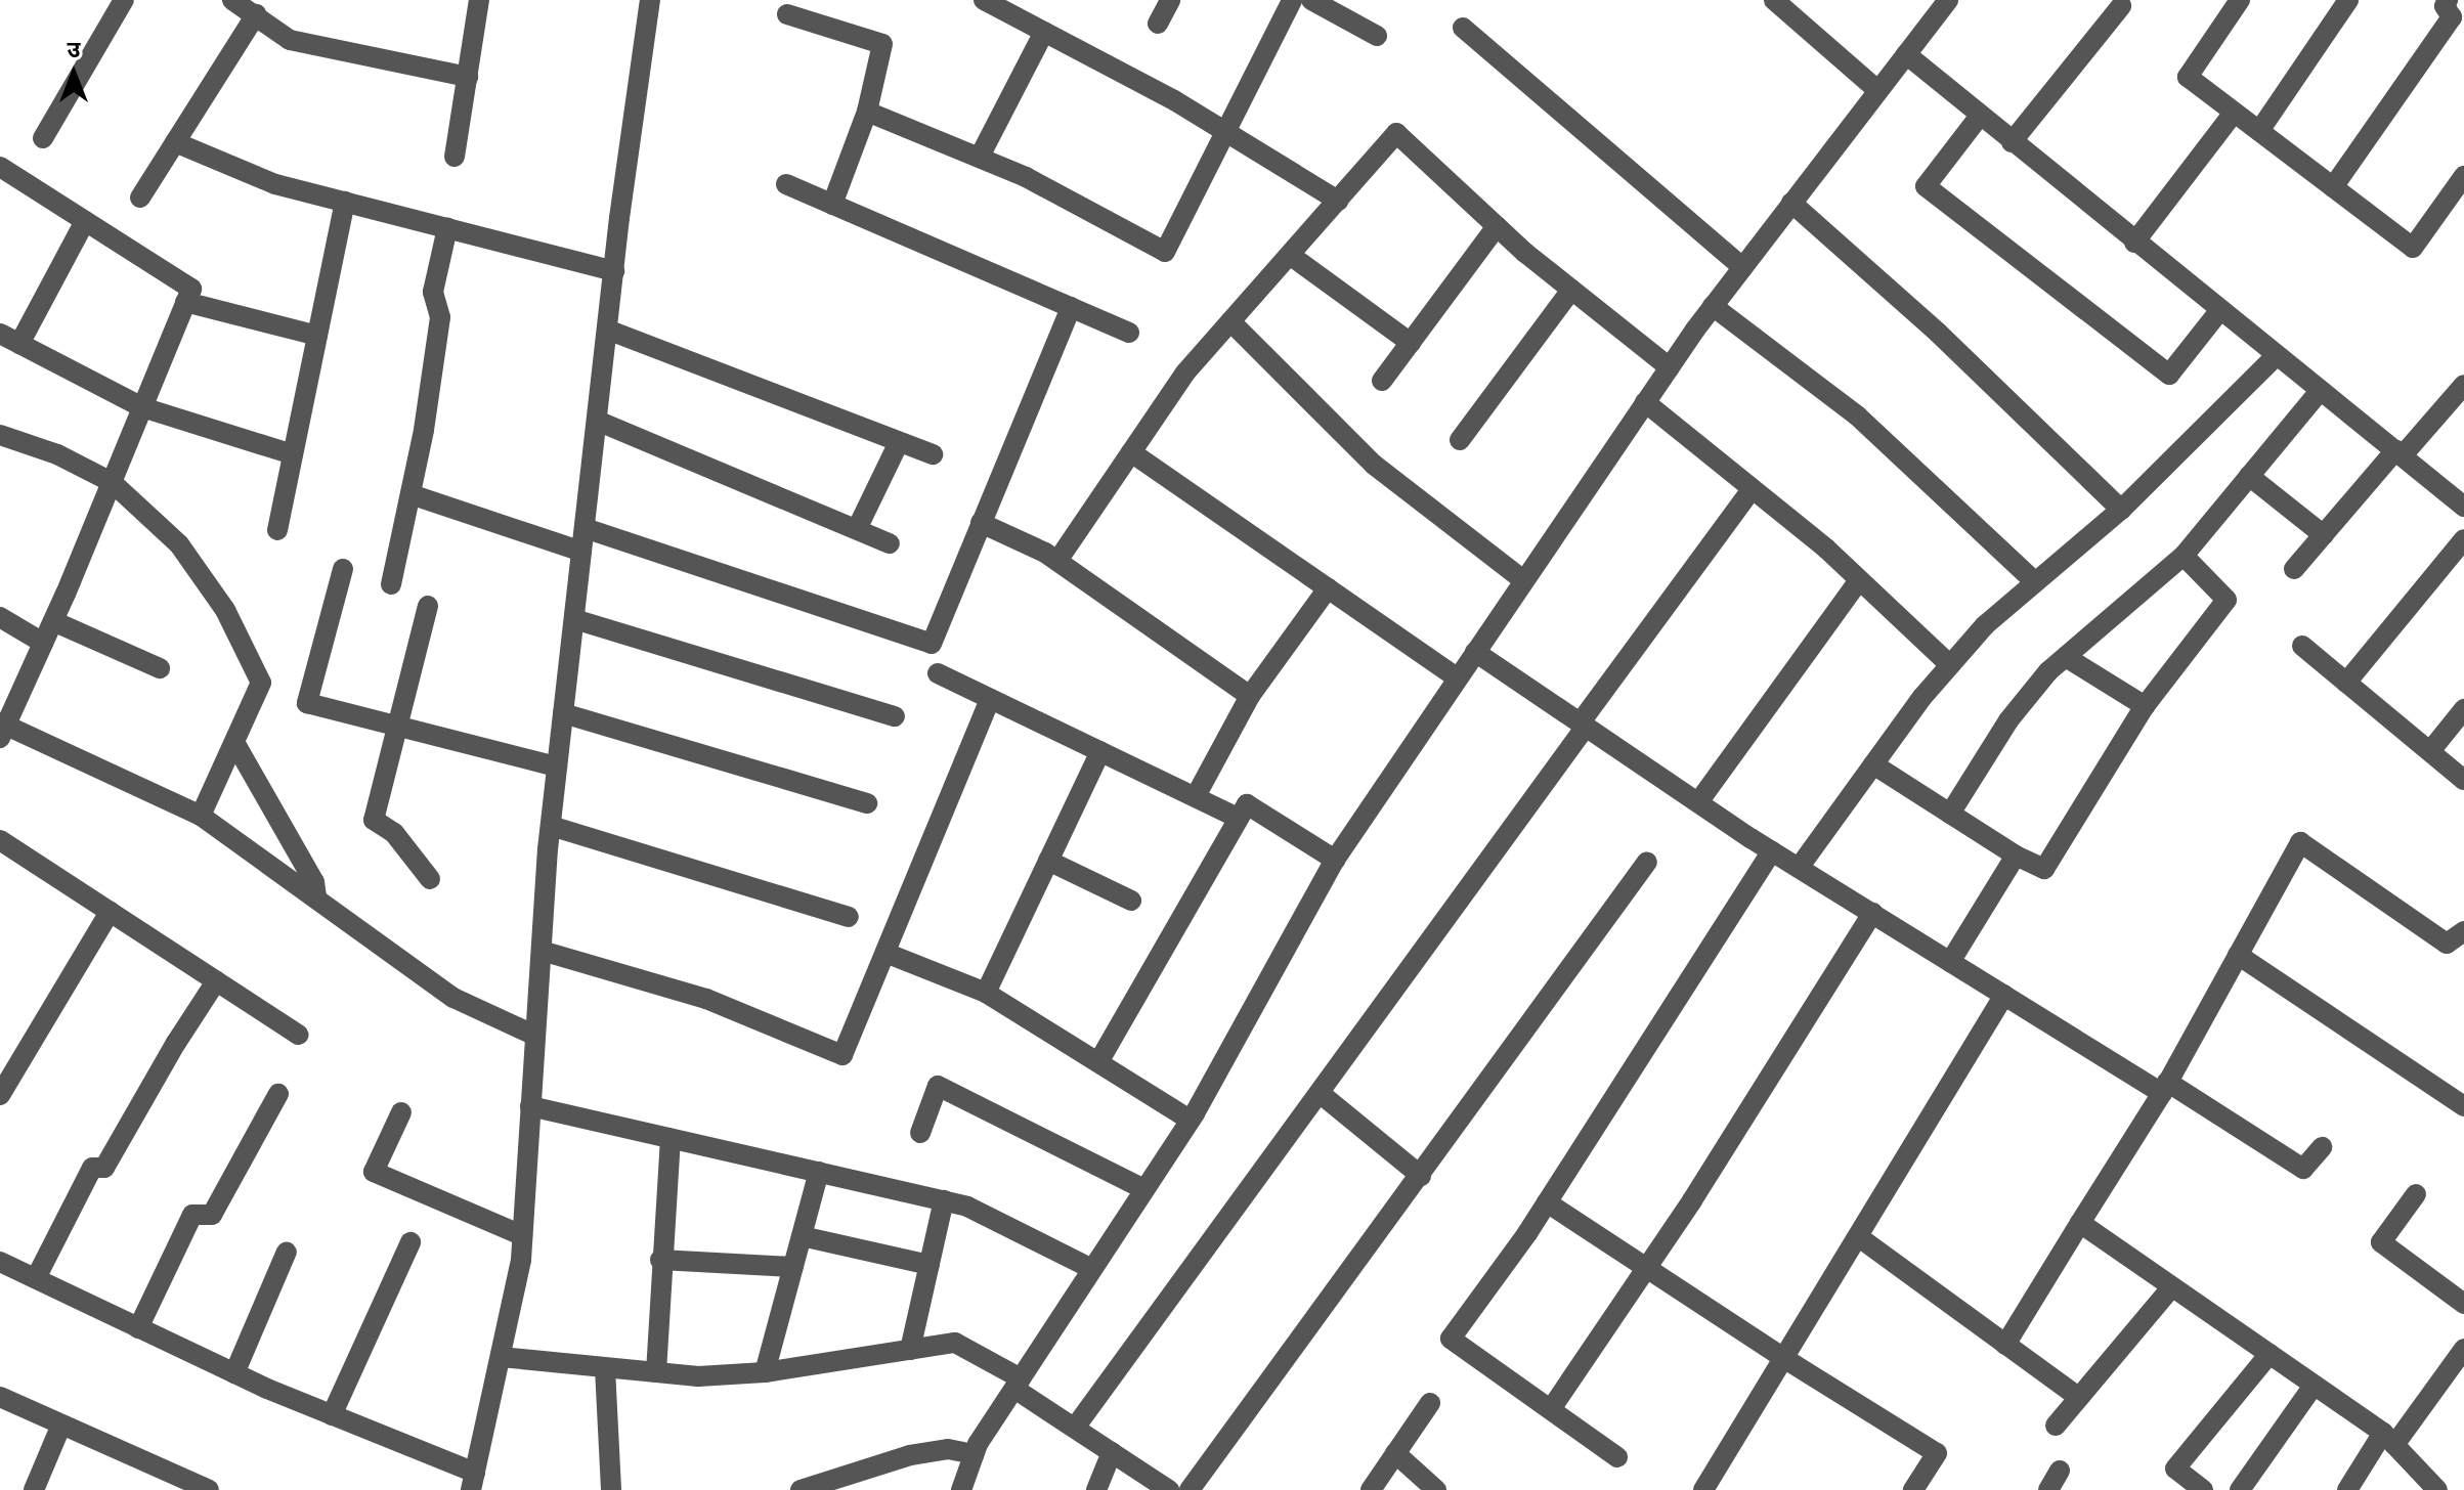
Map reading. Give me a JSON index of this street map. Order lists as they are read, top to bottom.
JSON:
{
  "north": "top"
}
